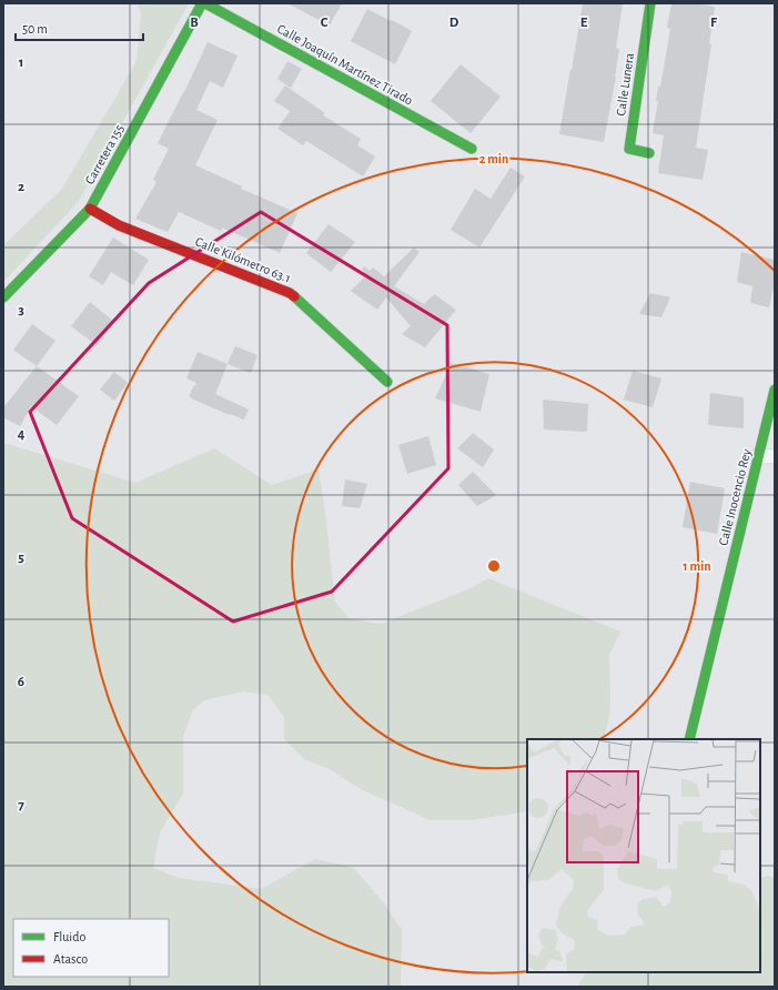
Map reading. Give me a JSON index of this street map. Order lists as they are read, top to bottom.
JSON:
{
  "streets": {
    "street": [
      "Calle Joaquín Martínez Tirado",
      "Calle Lunera",
      "Carretera 155",
      "Calle Kilómetro 63.1",
      "Calle Inocencio Rey"
    ]
  },
  "crossings": [
    ["Calle Joaquín Martínez Tirado", "Carretera 155"],
    ["Carretera 155", "Calle Kilómetro 63.1"]
  ],
  "legend": ["Fluido", "Atasco"],
  "scale_bar": "50 m",
  "grid": {
    "columns": [
      "B",
      "C",
      "D",
      "E",
      "F"
    ],
    "rows": [
      "1",
      "2",
      "3",
      "4",
      "5",
      "6",
      "7"
    ]
  },
  "rings": ["2 min", "1 min"]
}
